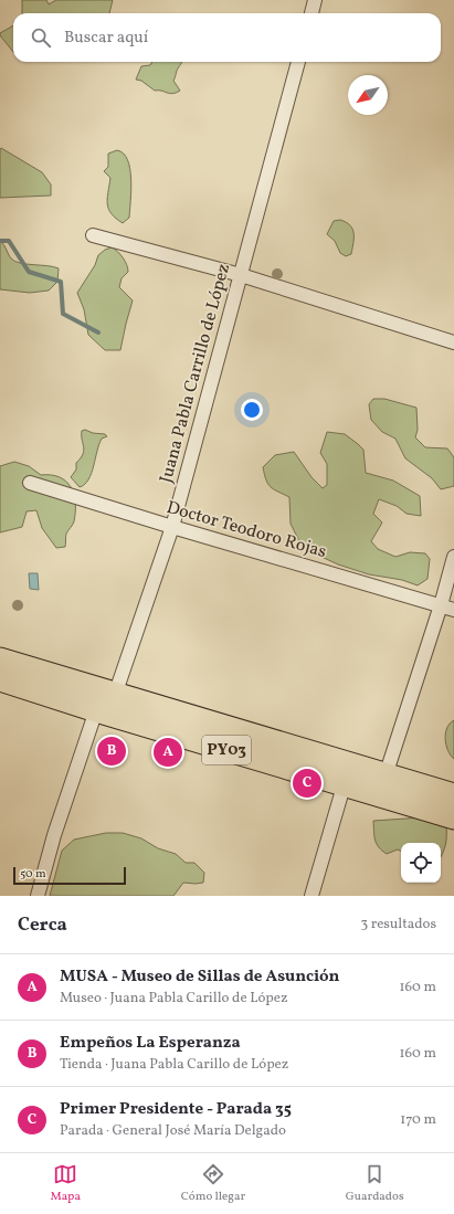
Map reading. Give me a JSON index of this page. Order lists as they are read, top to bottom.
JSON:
{
  "streets": {
    "highway": ["PY03"],
    "street": ["Juana Pabla Carrillo de López", "Doctor Teodoro Rojas"]
  },
  "crossings": [
    ["Juana Pabla Carrillo de López", "Doctor Teodoro Rojas"],
    ["Juana Pabla Carrillo de López", "PY03"]
  ],
  "scale_bar": "50 m",
  "north": "bottom left",
  "page": {
    "search": "Buscar aquí",
    "pins": ["B", "A", "C"],
    "scale": "50 m",
    "heading": ["Cerca", "3 resultados"],
    "list": [
      {
        "mark": "A",
        "name": "MUSA - Museo de Sillas de Asunción",
        "note": "Museo · Juana Pabla Carillo de López",
        "value": "160 m"
      },
      {
        "mark": "B",
        "name": "Empeños La Esperanza",
        "note": "Tienda · Juana Pabla Carillo de López",
        "value": "160 m"
      },
      {
        "mark": "C",
        "name": "Primer Presidente - Parada 35",
        "note": "Parada · General José María Delgado",
        "value": "170 m"
      }
    ],
    "nav": ["Mapa", "Cómo llegar", "Guardados"]
  }
}
